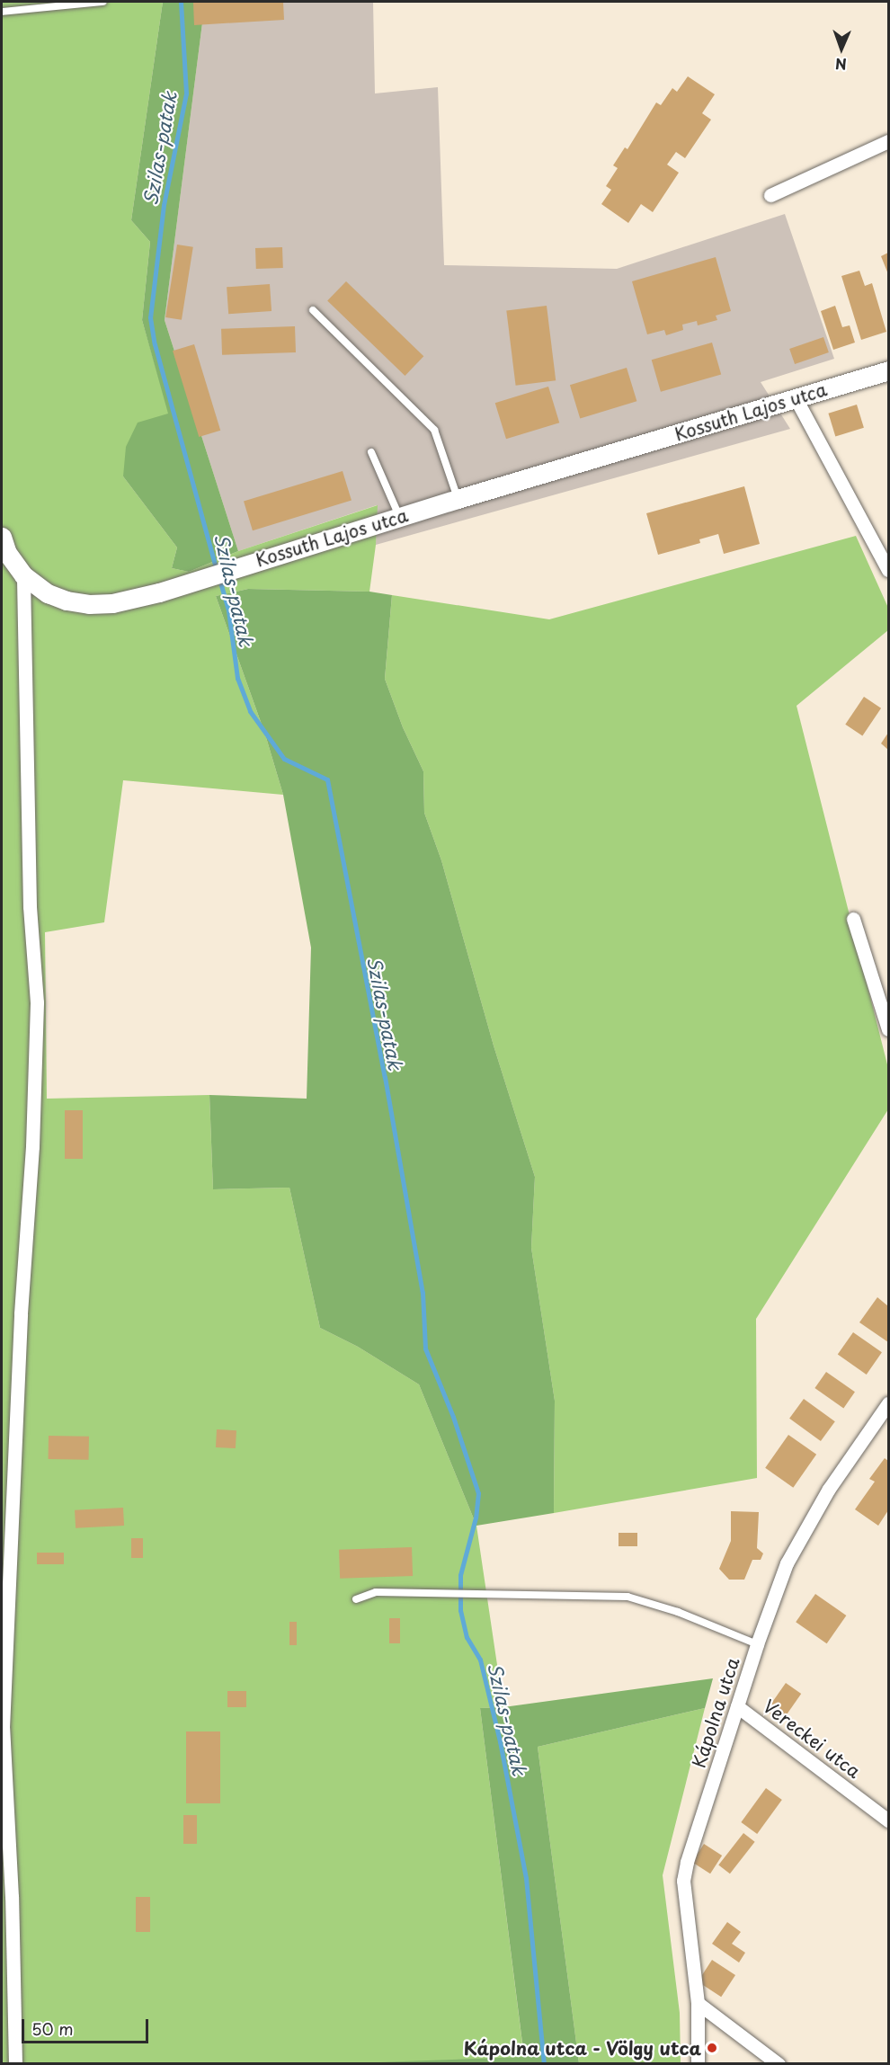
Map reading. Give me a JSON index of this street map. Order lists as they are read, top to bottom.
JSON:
{
  "streets": {
    "main road": ["Kossuth Lajos utca"],
    "street": ["Kápolna utca", "Vereckei utca"]
  },
  "crossings": [
    ["Kápolna utca", "Vereckei utca"]
  ],
  "water": ["Szilas-patak"],
  "places": ["Kápolna utca - Völgy utca"],
  "scale_bar": "50 m",
  "north": "bottom"
}
